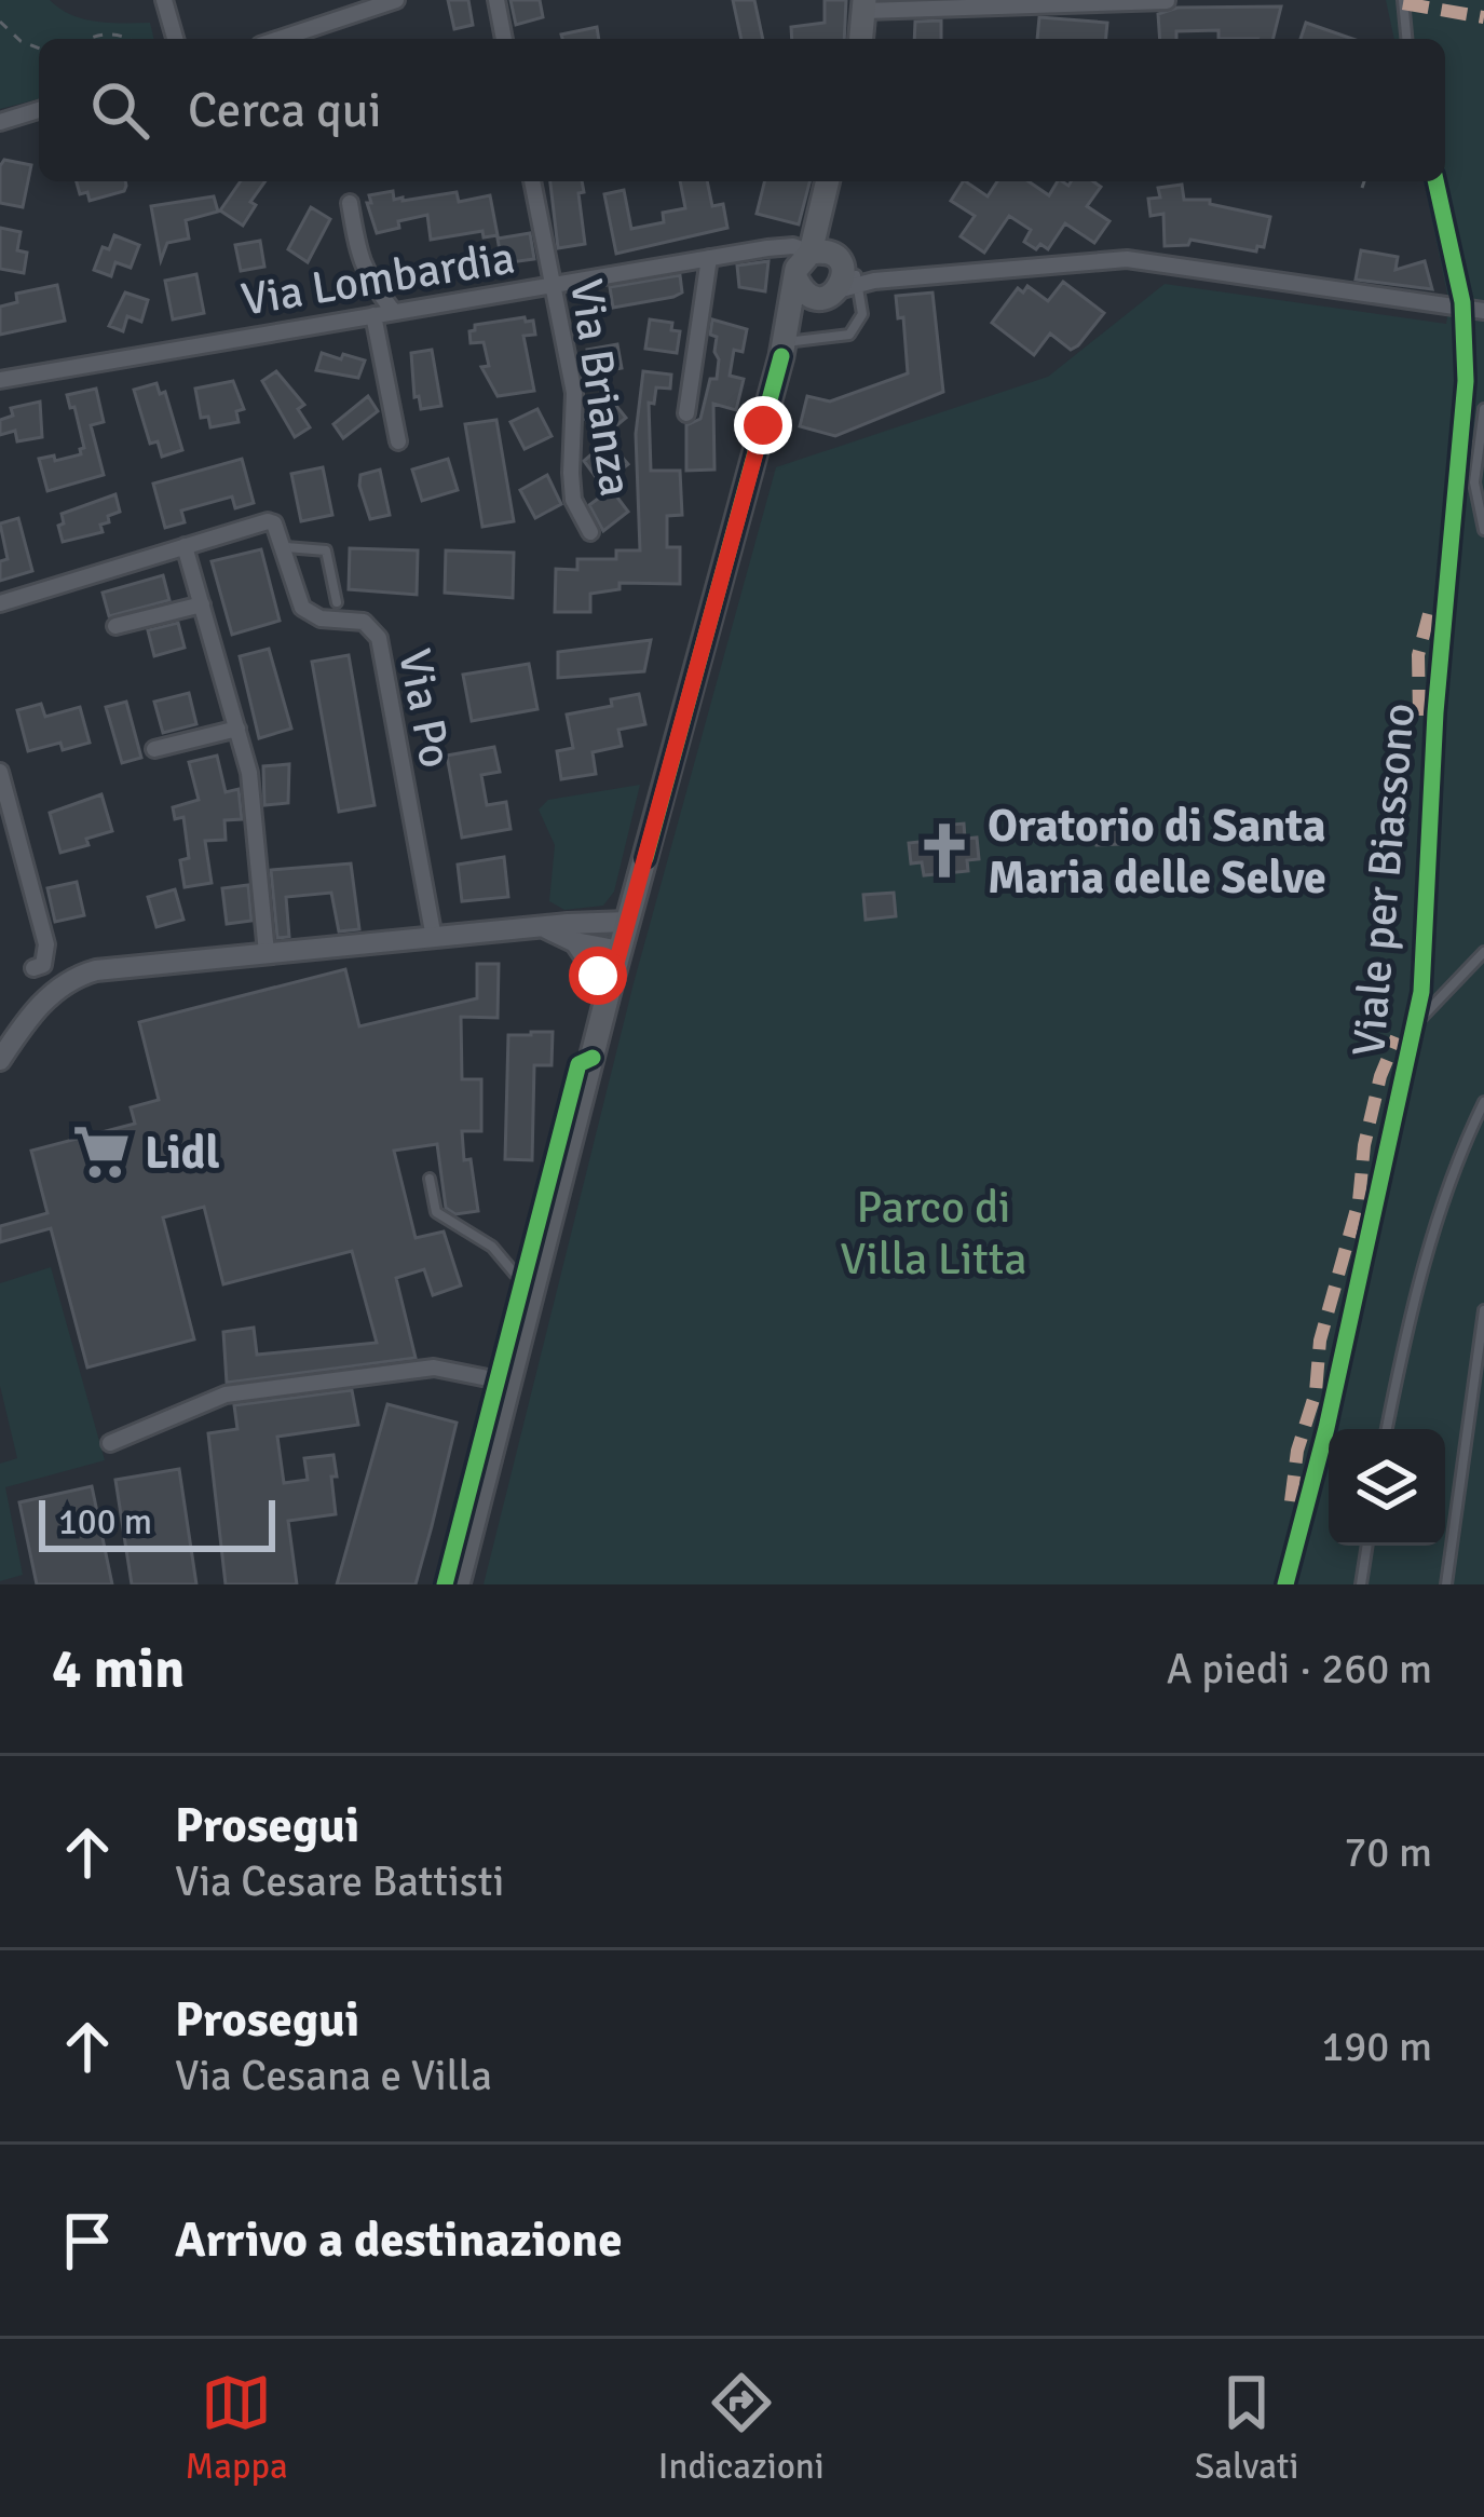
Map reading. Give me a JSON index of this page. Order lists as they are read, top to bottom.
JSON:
{
  "streets": {
    "street": ["Via Lombardia", "Via Brianza", "Via Po"],
    "lane": ["Viale per Biassono"]
  },
  "crossings": [
    ["Via Lombardia", "Via Brianza"]
  ],
  "parks": ["Parco di Villa Litta"],
  "places": {
    "church": ["Oratorio di Santa Maria delle Selve"],
    "supermarket": ["Lidl"]
  },
  "scale_bar": "100 m",
  "page": {
    "search": "Cerca qui",
    "scale": "100 m",
    "heading": ["4 min", "A piedi · 260 m"],
    "list": [
      ["Prosegui", "Via Cesare Battisti", "70 m"],
      ["Prosegui", "Via Cesana e Villa", "190 m"],
      "Arrivo a destinazione"
    ],
    "nav": ["Mappa", "Indicazioni", "Salvati"]
  }
}
